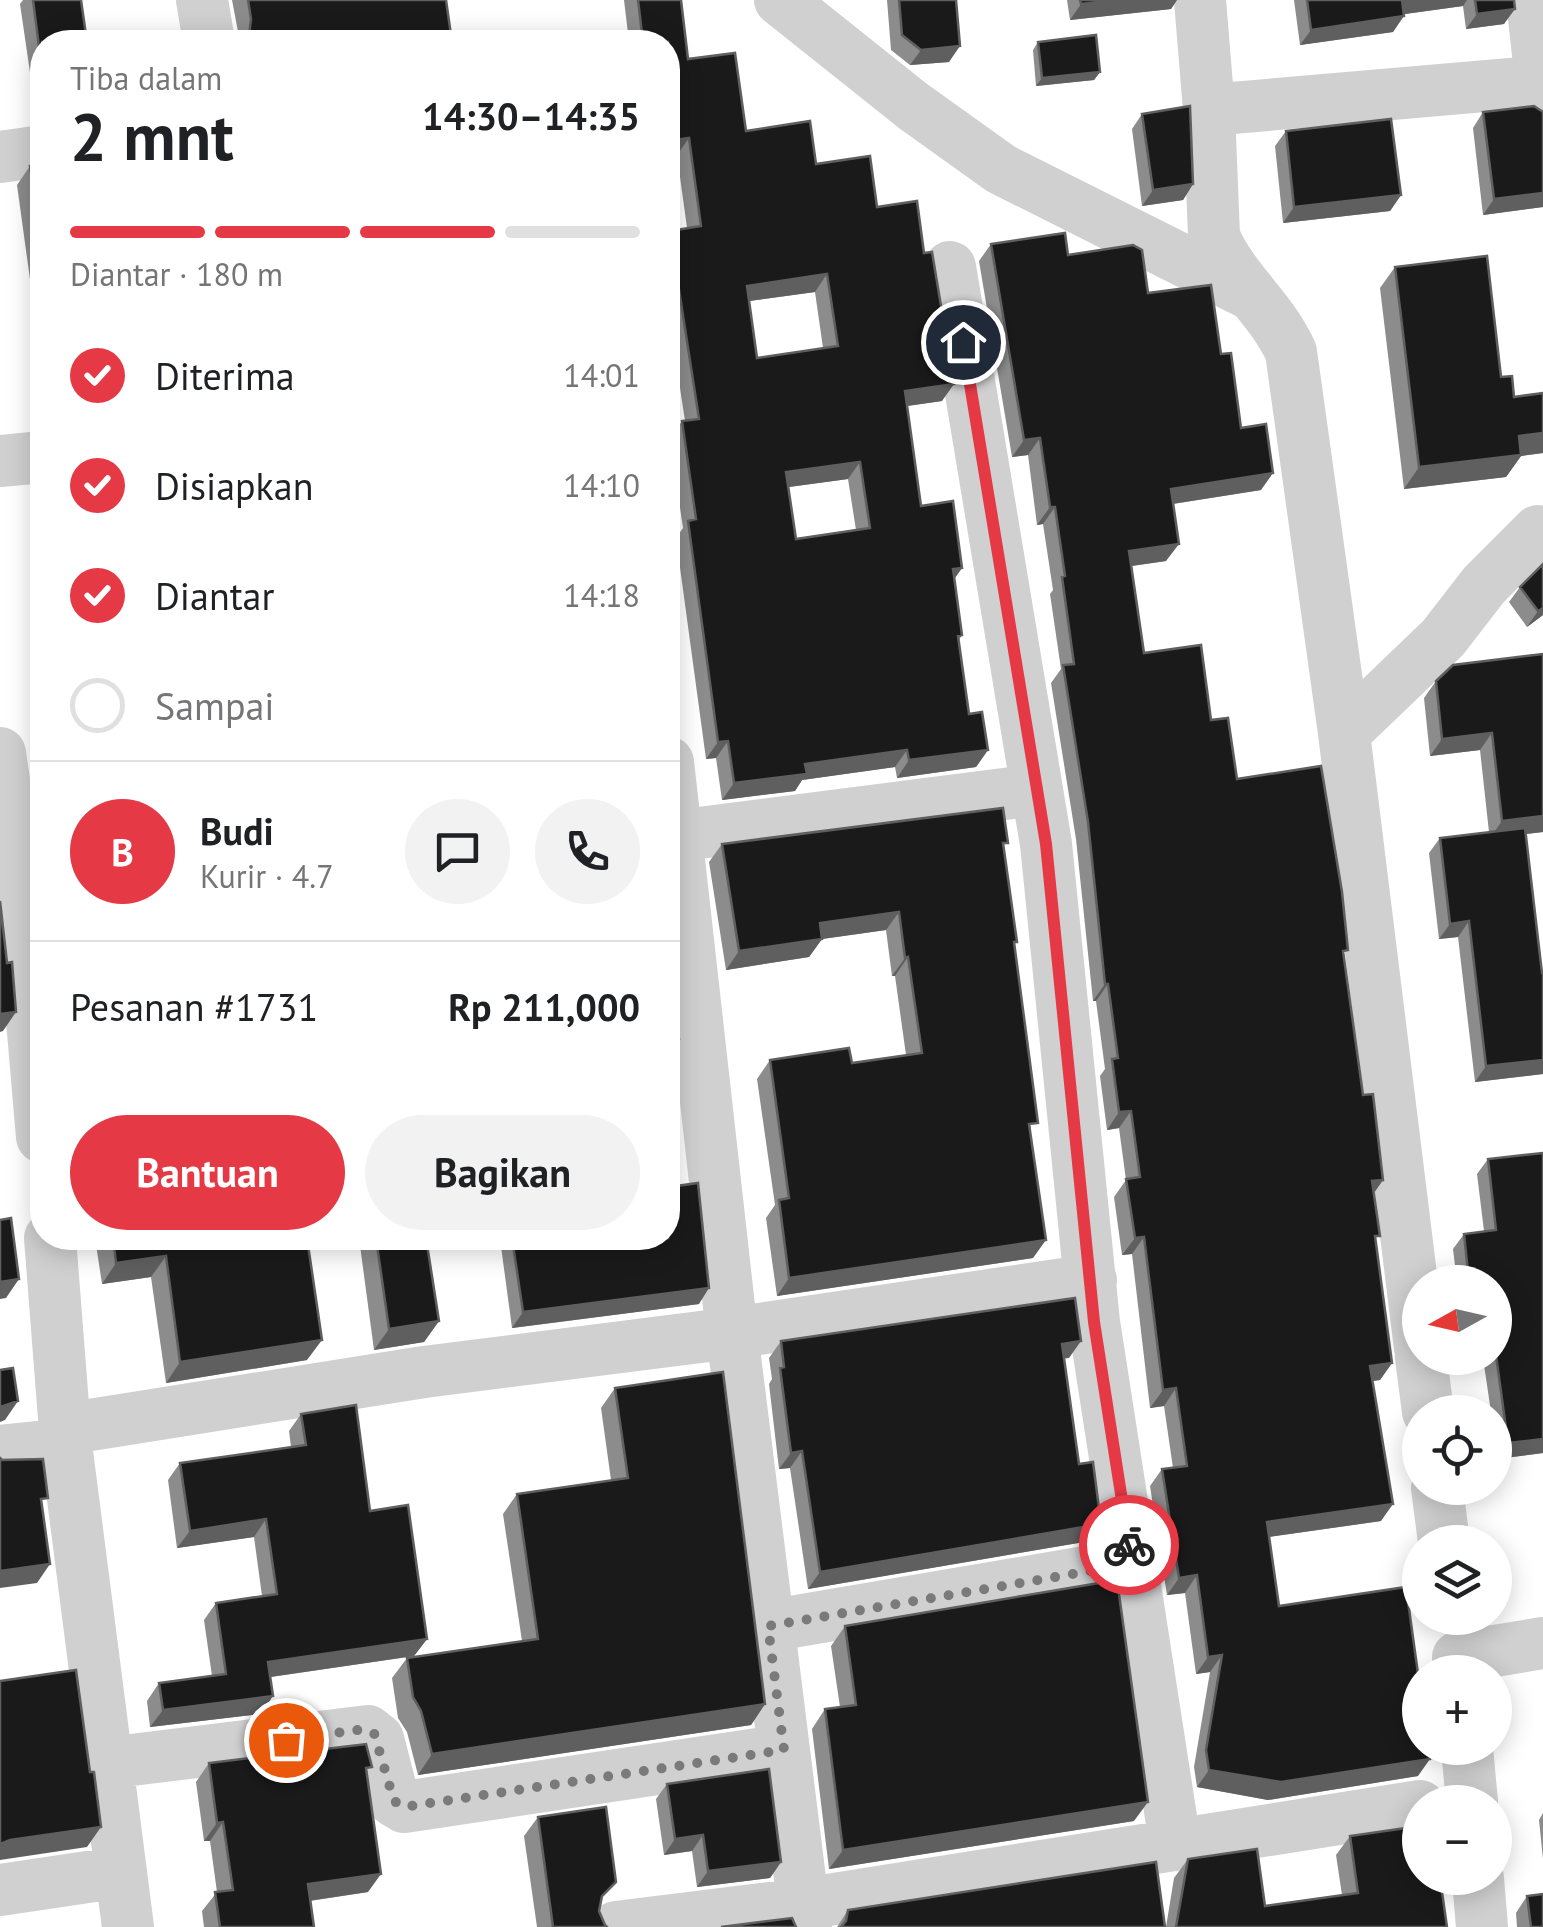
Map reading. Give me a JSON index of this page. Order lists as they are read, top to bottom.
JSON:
{
  "north": "left",
  "page": {
    "heading": ["2 mnt", "Tiba dalam", "14:30–14:35"],
    "panel": [
      "Budi",
      "Kurir · 4.7",
      "Pesanan #1731",
      "Rp 211,000"
    ],
    "bar": "Diantar · 180 m",
    "list": [
      ["Diterima", "14:01"],
      ["Disiapkan", "14:10"],
      ["Diantar", "14:18"],
      "Sampai"
    ],
    "round": "B",
    "buttons": ["Bantuan", "Bagikan"],
    "map_buttons": ["+", "−"]
  }
}
